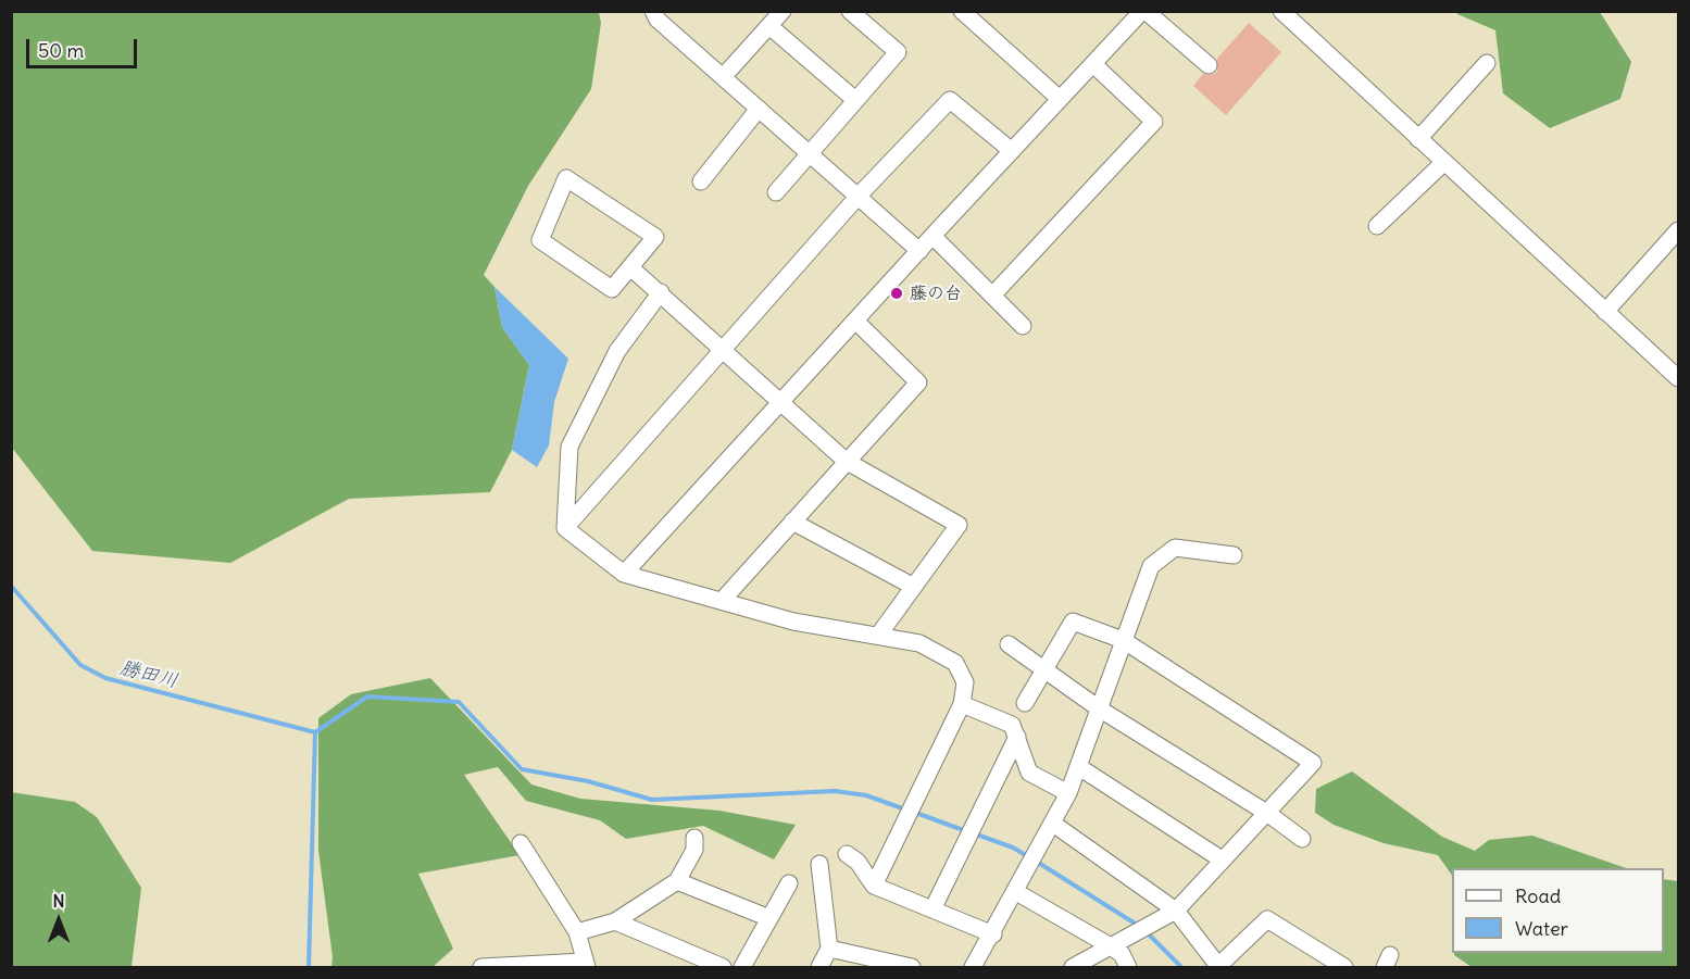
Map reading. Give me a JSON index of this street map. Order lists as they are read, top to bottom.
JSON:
{
  "water": ["勝田川"],
  "places": ["藤の台"],
  "legend": ["Road", "Water"],
  "scale_bar": "50 m",
  "north": "top"
}
